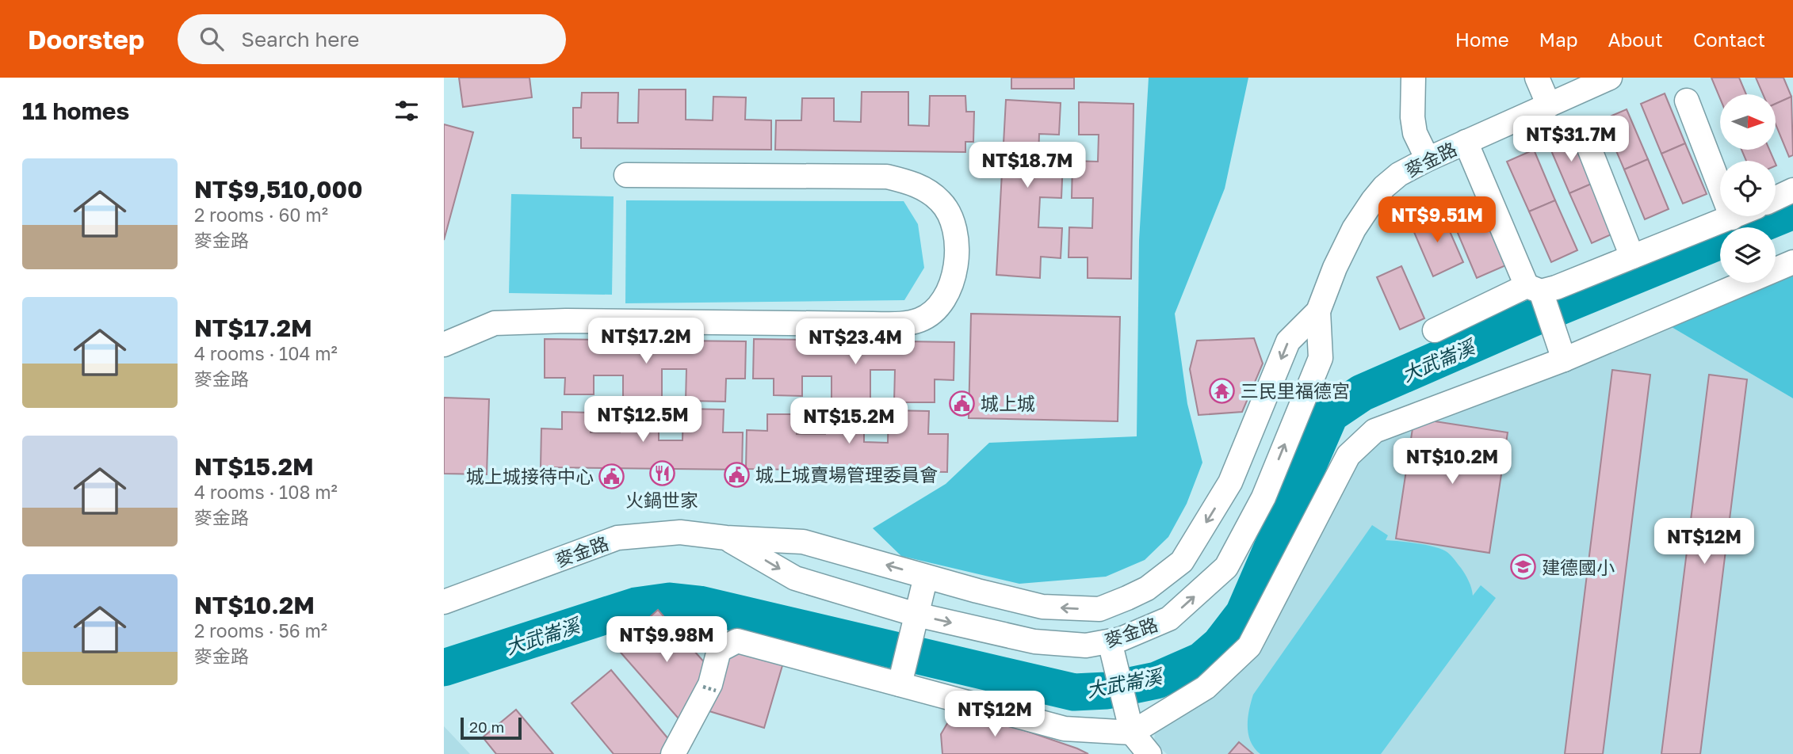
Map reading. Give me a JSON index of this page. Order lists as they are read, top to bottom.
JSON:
{
  "streets": {
    "street": ["麥金路"]
  },
  "water": ["大武崙溪"],
  "places": {
    "temple": ["三民里福德宮"],
    "public building": ["城上城", "城上城賣場管理委員會", "城上城接待中心"],
    "restaurant": ["火鍋世家"],
    "school or university": ["建德國小"]
  },
  "scale_bar": "20 m",
  "north": "right",
  "page": {
    "header": "Doorstep",
    "search": "Search here",
    "nav": [
      "Home",
      "Map",
      "About",
      "Contact"
    ],
    "heading": "11 homes",
    "price": [
      "NT$31.7M",
      "NT$18.7M",
      "NT$9.51M",
      "NT$17.2M",
      "NT$23.4M",
      "NT$12.5M",
      "NT$15.2M",
      "NT$10.2M",
      "NT$12M",
      "NT$9.98M",
      "NT$12M"
    ],
    "list": [
      {
        "name": "NT$9,510,000",
        "note": "2 rooms · 60 m² · 麥金路"
      },
      {
        "name": "NT$17.2M",
        "note": "4 rooms · 104 m² · 麥金路"
      },
      {
        "name": "NT$15.2M",
        "note": "4 rooms · 108 m² · 麥金路"
      },
      {
        "name": "NT$10.2M",
        "note": "2 rooms · 56 m² · 麥金路"
      }
    ],
    "scale": "20 m"
  }
}
